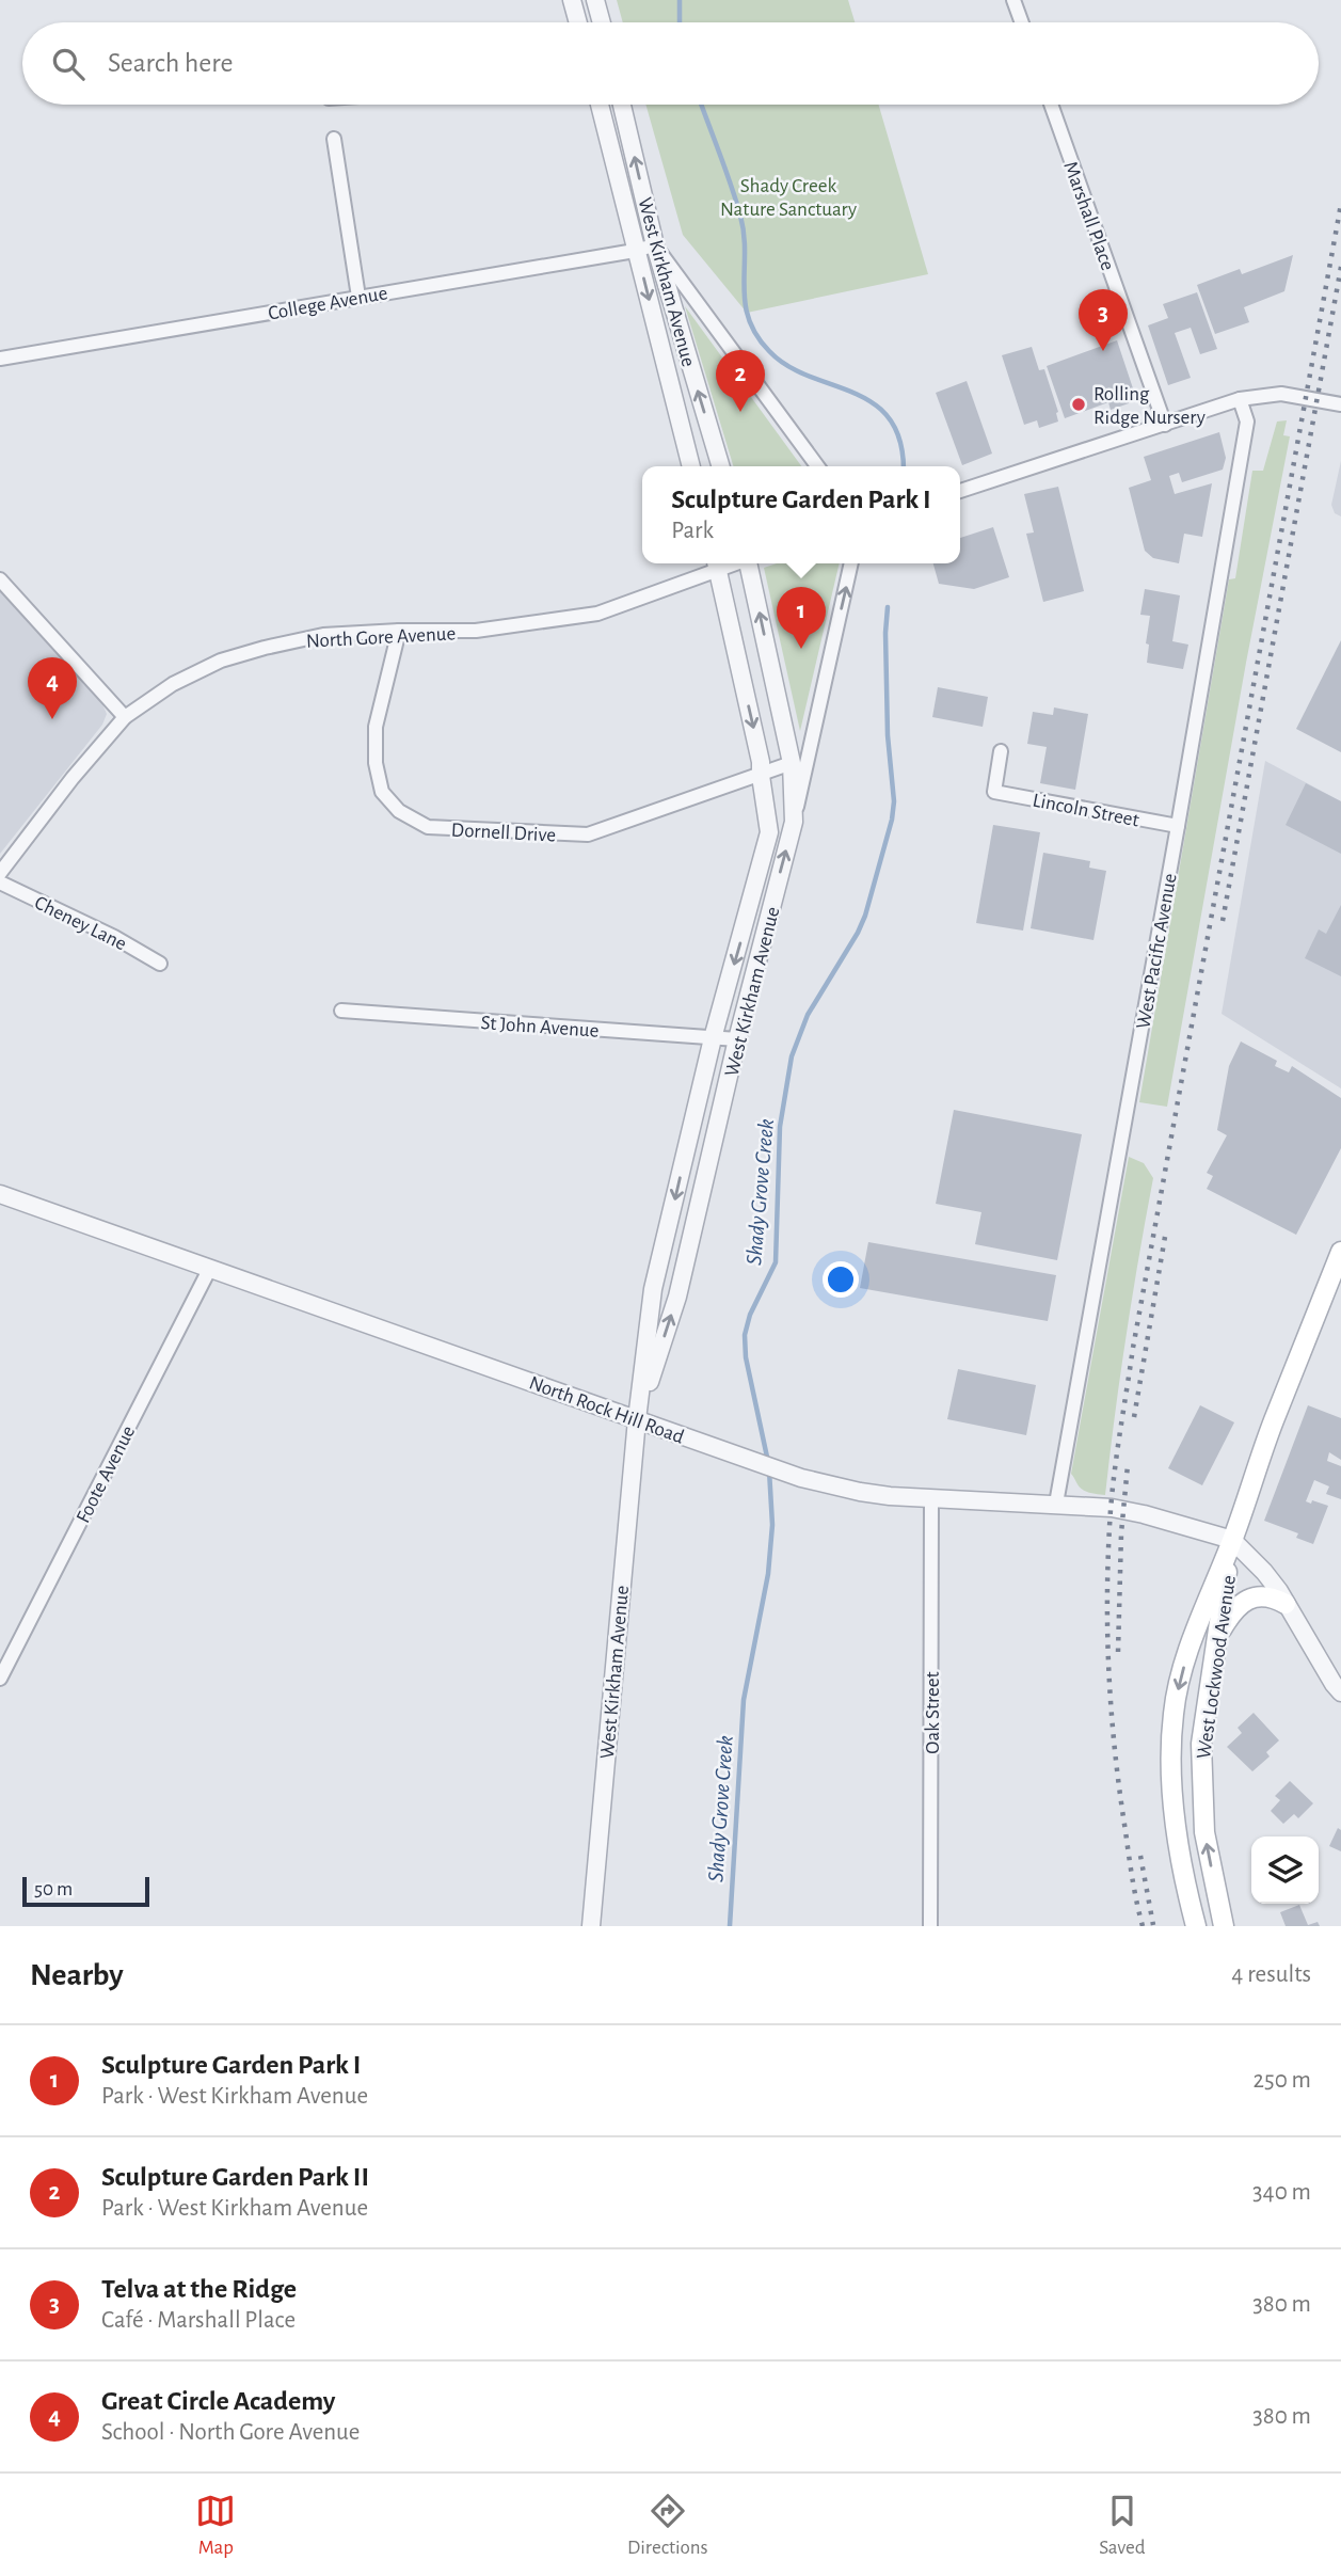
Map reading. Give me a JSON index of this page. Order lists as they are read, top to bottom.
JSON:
{
  "streets": {
    "main road": ["West Lockwood Avenue"],
    "street": [
      "Marshall Place",
      "West Kirkham Avenue",
      "College Avenue",
      "North Gore Avenue",
      "Lincoln Street",
      "Dornell Drive",
      "Cheney Lane",
      "West Pacific Avenue",
      "St John Avenue",
      "North Rock Hill Road",
      "Foote Avenue",
      "Oak Street"
    ]
  },
  "crossings": [
    ["West Kirkham Avenue", "College Avenue"],
    ["West Kirkham Avenue", "North Gore Avenue"],
    ["West Kirkham Avenue", "Dornell Drive"],
    ["West Kirkham Avenue", "St John Avenue"],
    ["West Kirkham Avenue", "North Rock Hill Road"],
    ["North Gore Avenue", "Dornell Drive"],
    ["Lincoln Street", "West Pacific Avenue"],
    ["West Pacific Avenue", "North Rock Hill Road"],
    ["North Rock Hill Road", "Foote Avenue"],
    ["North Rock Hill Road", "West Lockwood Avenue"],
    ["North Rock Hill Road", "Oak Street"]
  ],
  "water": ["Shady Grove Creek"],
  "parks": ["Shady Creek Nature Sanctuary"],
  "places": ["Rolling Ridge Nursery"],
  "scale_bar": "50 m",
  "page": {
    "search": "Search here",
    "pins": [
      "3",
      "2",
      "1",
      "4"
    ],
    "popup": ["Sculpture Garden Park I", "Park"],
    "scale": "50 m",
    "heading": ["Nearby", "4 results"],
    "list": [
      {
        "mark": "1",
        "name": "Sculpture Garden Park I",
        "note": "Park · West Kirkham Avenue",
        "value": "250 m"
      },
      {
        "mark": "2",
        "name": "Sculpture Garden Park II",
        "note": "Park · West Kirkham Avenue",
        "value": "340 m"
      },
      {
        "mark": "3",
        "name": "Telva at the Ridge",
        "note": "Café · Marshall Place",
        "value": "380 m"
      },
      {
        "mark": "4",
        "name": "Great Circle Academy",
        "note": "School · North Gore Avenue",
        "value": "380 m"
      }
    ],
    "nav": ["Map", "Directions", "Saved"]
  }
}
